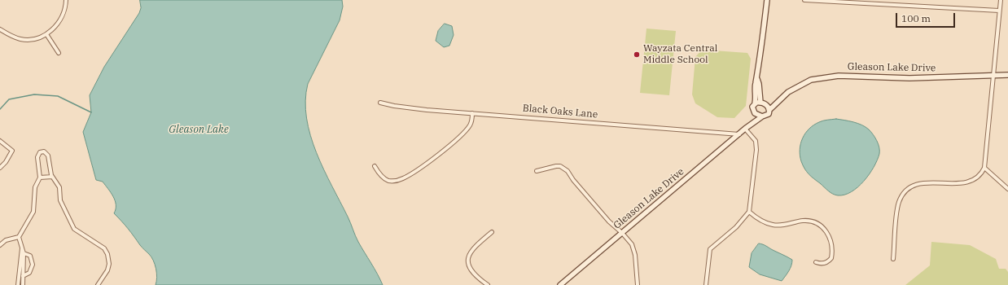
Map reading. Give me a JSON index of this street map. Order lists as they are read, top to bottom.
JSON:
{
  "streets": {
    "main road": ["Gleason Lake Drive"],
    "street": ["Black Oaks Lane"]
  },
  "crossings": [
    ["Gleason Lake Drive", "Black Oaks Lane"]
  ],
  "water": ["Gleason Lake"],
  "places": ["Wayzata Central Middle School"],
  "scale_bar": "100 m"
}
